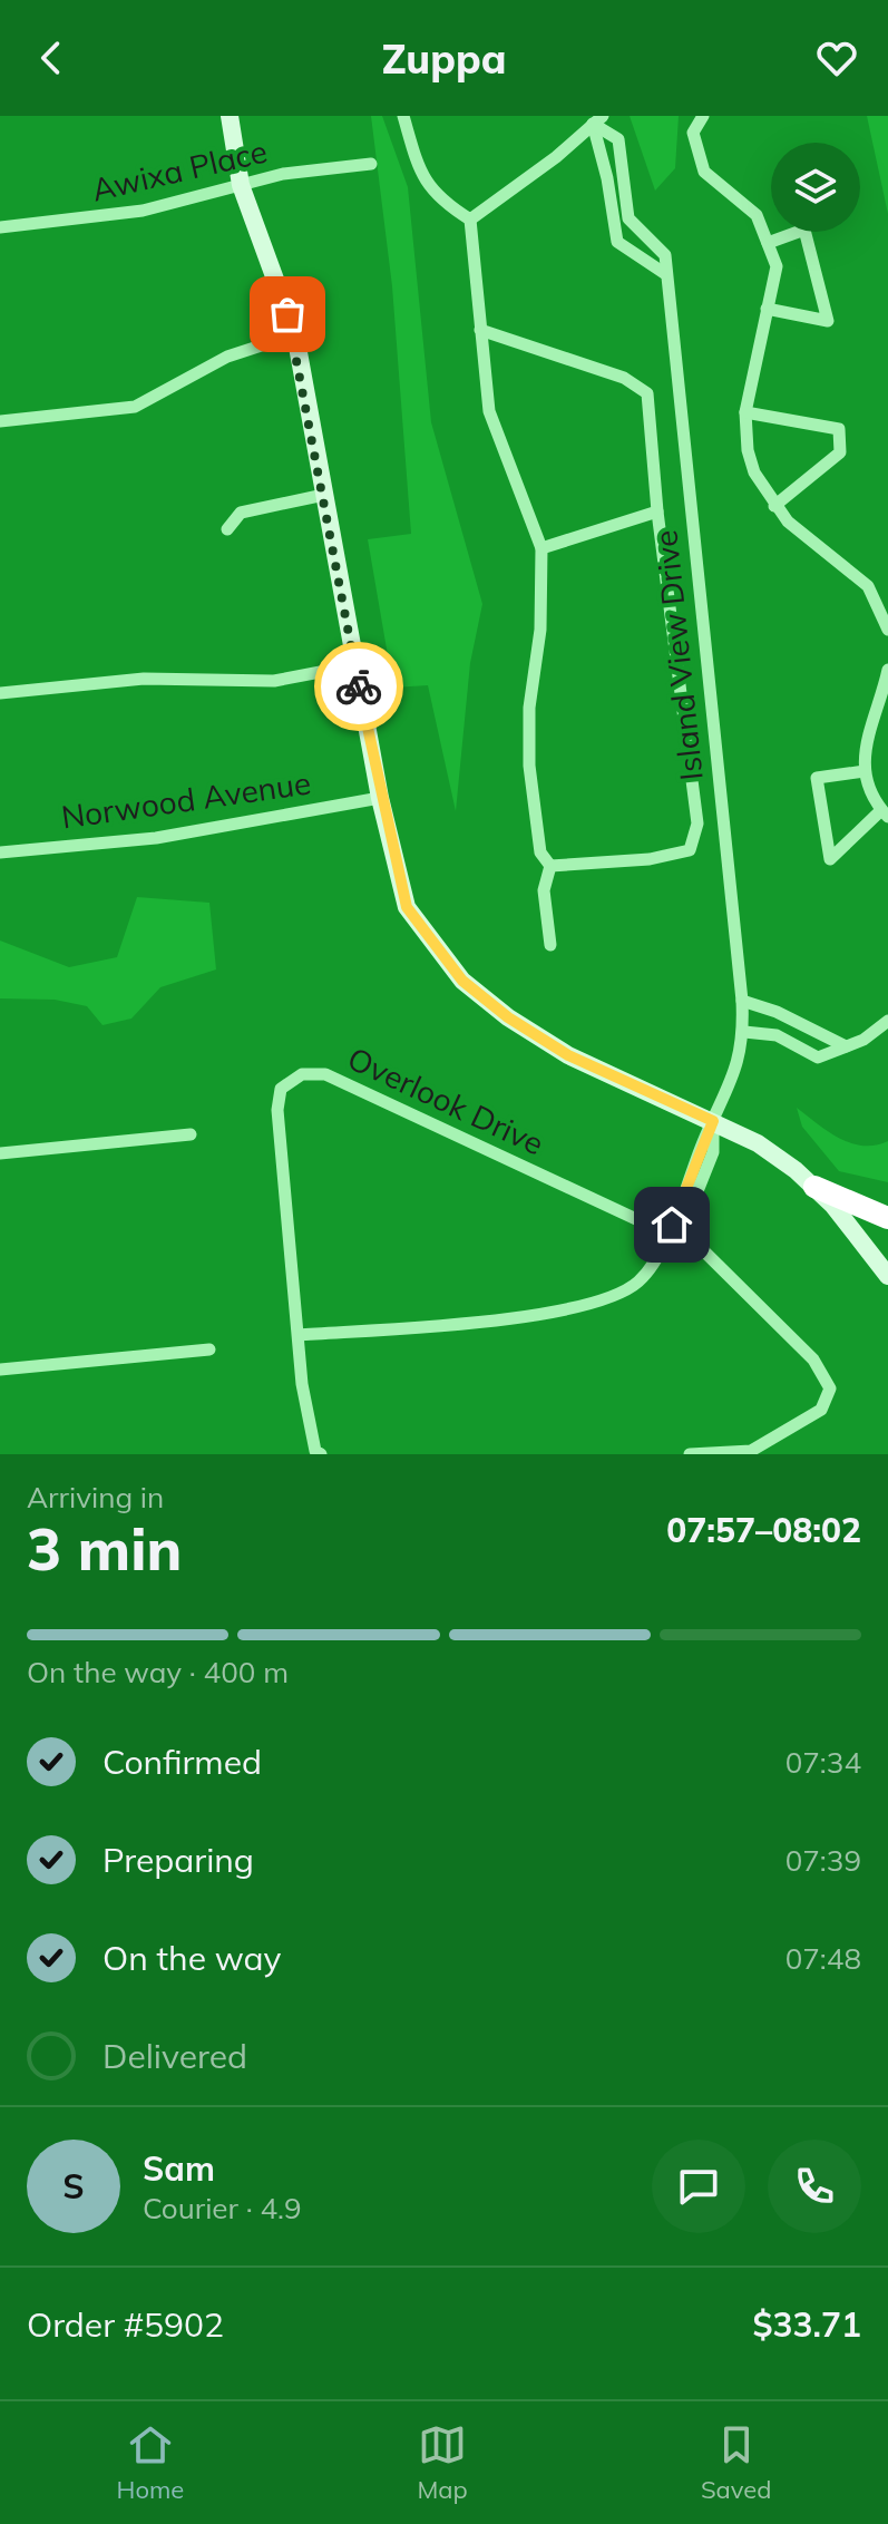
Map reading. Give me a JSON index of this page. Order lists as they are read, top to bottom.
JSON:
{
  "streets": {
    "street": [
      "Awixa Place",
      "Island View Drive",
      "Norwood Avenue",
      "Overlook Drive"
    ]
  },
  "page": {
    "header": "Zuppa",
    "heading": ["3 min", "Arriving in", "07:57–08:02"],
    "panel": [
      "Sam",
      "Courier · 4.9",
      "Order #5902",
      "$33.71"
    ],
    "bar": "On the way · 400 m",
    "list": [
      ["Confirmed", "07:34"],
      ["Preparing", "07:39"],
      ["On the way", "07:48"],
      "Delivered"
    ],
    "round": "S",
    "tabs": ["Home", "Map", "Saved"]
  }
}
